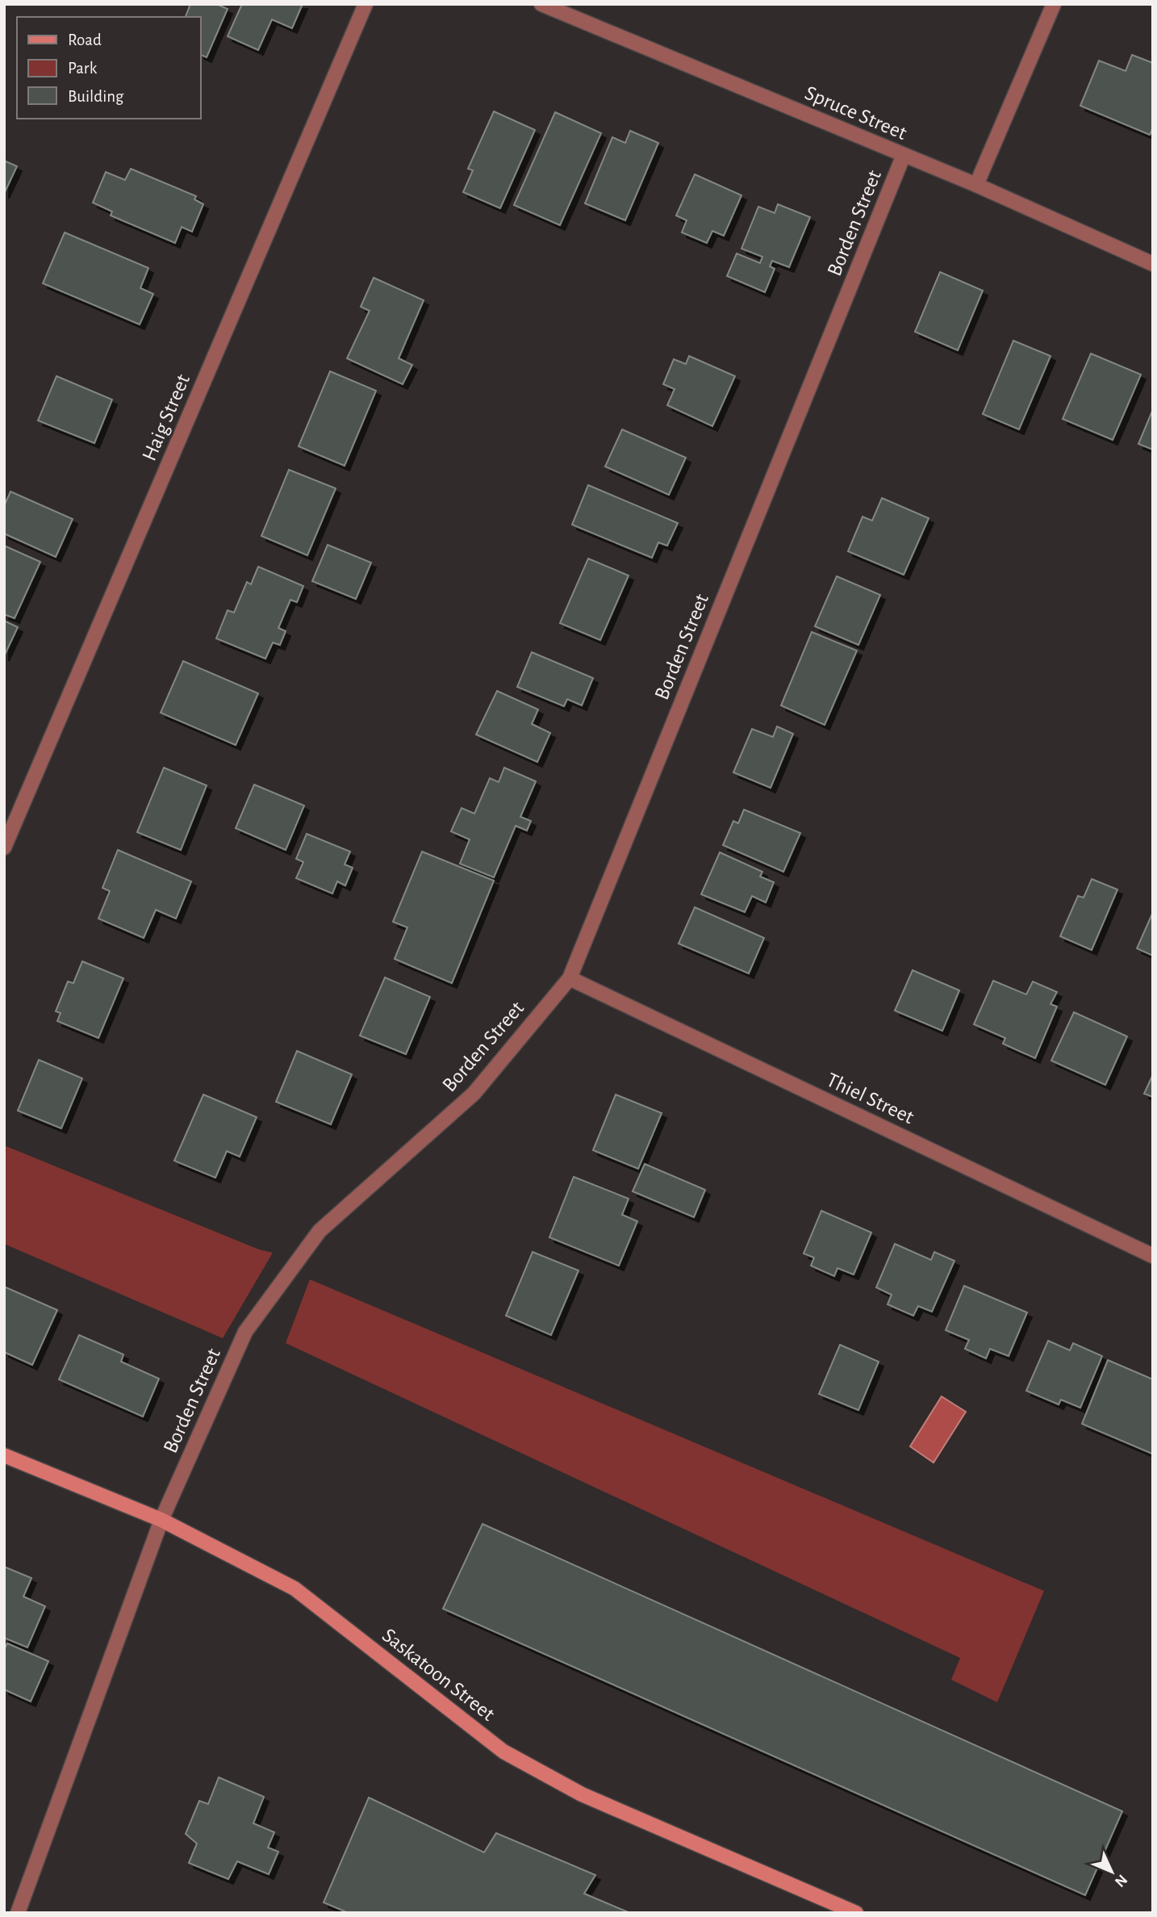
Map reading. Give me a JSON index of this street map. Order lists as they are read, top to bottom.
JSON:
{
  "streets": {
    "street": [
      "Spruce Street",
      "Borden Street",
      "Haig Street",
      "Thiel Street",
      "Saskatoon Street"
    ]
  },
  "crossings": [
    ["Spruce Street", "Borden Street"],
    ["Borden Street", "Thiel Street"],
    ["Borden Street", "Saskatoon Street"]
  ],
  "legend": ["Road", "Park", "Building"],
  "north": "bottom right"
}
